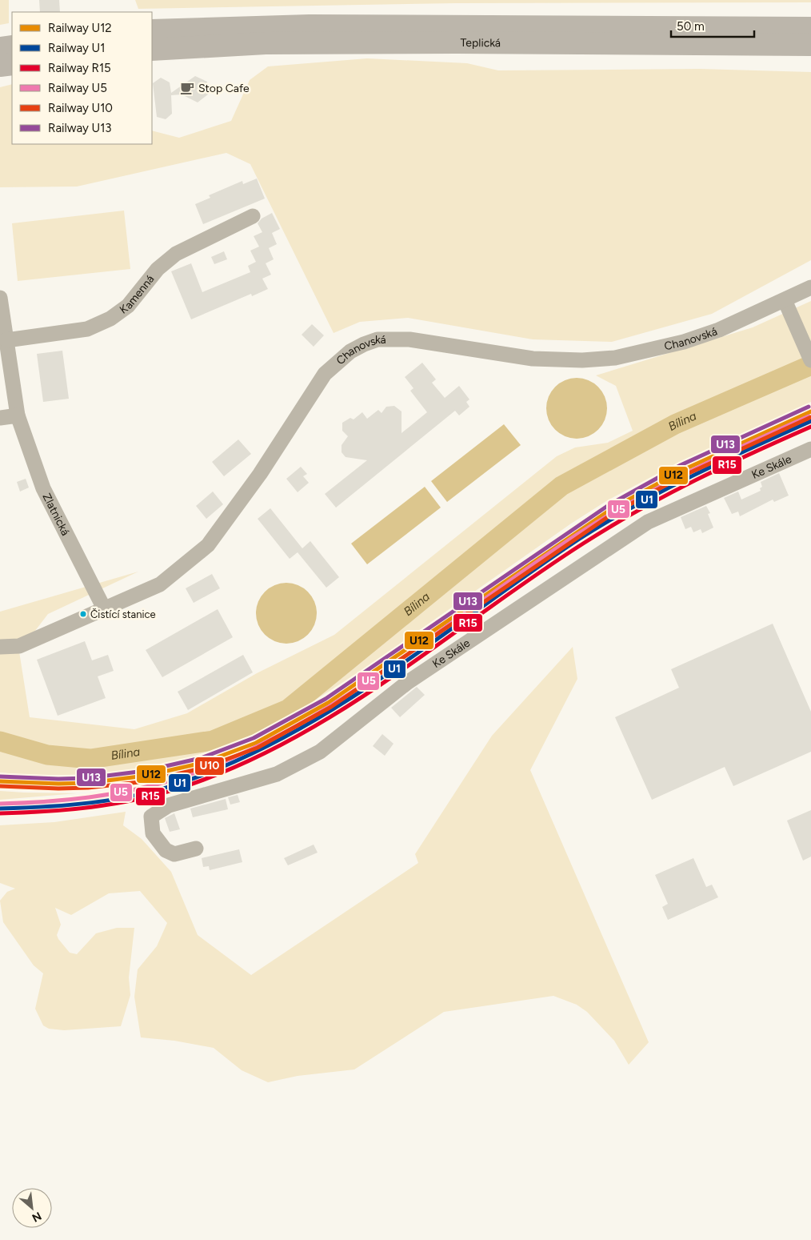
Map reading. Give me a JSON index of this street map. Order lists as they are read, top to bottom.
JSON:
{
  "streets": {
    "highway": ["Teplická"],
    "street": [
      "Kamenná",
      "Chanovská",
      "Ke Skále",
      "Zlatnická"
    ]
  },
  "crossings": [
    ["Kamenná", "Zlatnická"],
    ["Chanovská", "Zlatnická"]
  ],
  "water": ["Bílina"],
  "places": {
    "cafe": ["Stop Cafe"],
    "other": ["Čistící stanice"]
  },
  "lines": [
    "rail line U13",
    "rail line U12",
    "rail line U5",
    "rail line U10",
    "rail line U1",
    "rail line R15"
  ],
  "legend": [
    "Railway U12",
    "Railway U1",
    "Railway R15",
    "Railway U5",
    "Railway U10",
    "Railway U13"
  ],
  "scale_bar": "50 m",
  "north": "bottom right"
}
